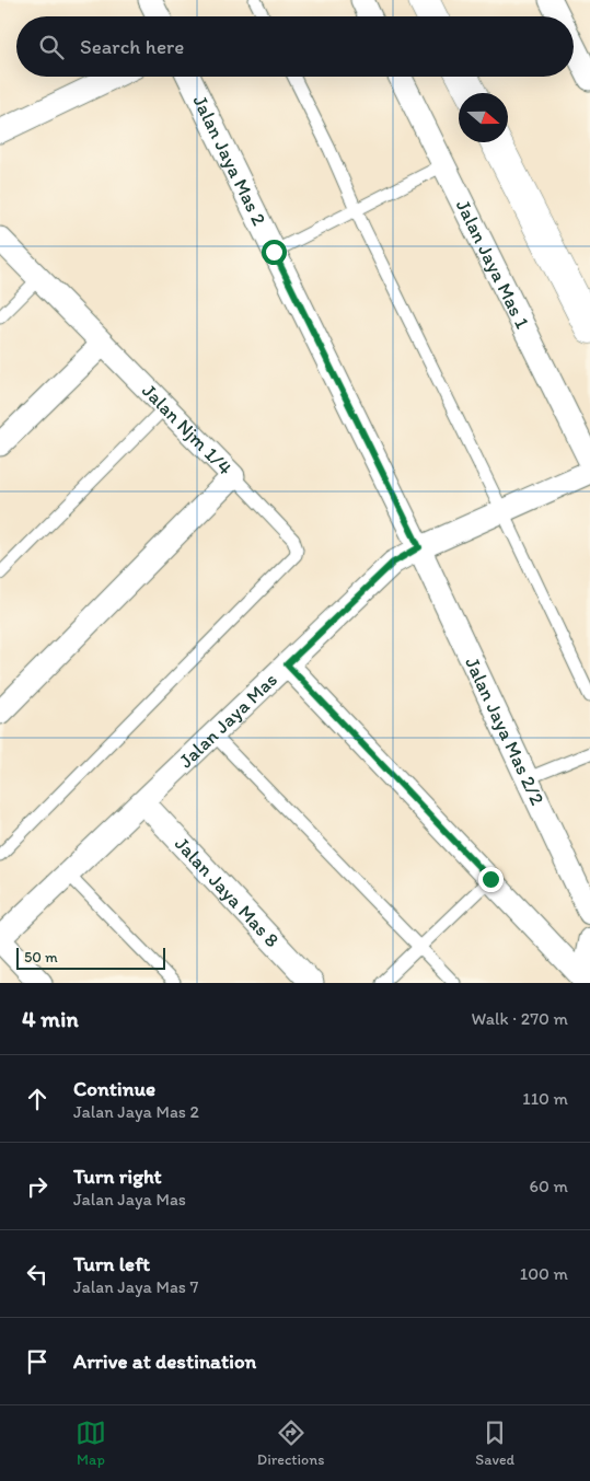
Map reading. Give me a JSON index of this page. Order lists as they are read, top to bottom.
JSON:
{
  "streets": {
    "street": [
      "Jalan Jaya Mas 2",
      "Jalan Jaya Mas 1",
      "Jalan Njm 1/4",
      "Jalan Jaya Mas",
      "Jalan Jaya Mas 2/2",
      "Jalan Jaya Mas 8"
    ]
  },
  "crossings": [
    ["Jalan Jaya Mas 2", "Jalan Jaya Mas"],
    ["Jalan Jaya Mas 2", "Jalan Jaya Mas 2/2"],
    ["Jalan Jaya Mas", "Jalan Jaya Mas 2/2"],
    ["Jalan Jaya Mas", "Jalan Jaya Mas 8"]
  ],
  "scale_bar": "50 m",
  "north": "right",
  "page": {
    "search": "Search here",
    "scale": "50 m",
    "heading": ["4 min", "Walk · 270 m"],
    "list": [
      ["Continue", "Jalan Jaya Mas 2", "110 m"],
      ["Turn right", "Jalan Jaya Mas", "60 m"],
      ["Turn left", "Jalan Jaya Mas 7", "100 m"],
      "Arrive at destination"
    ],
    "nav": ["Map", "Directions", "Saved"]
  }
}
